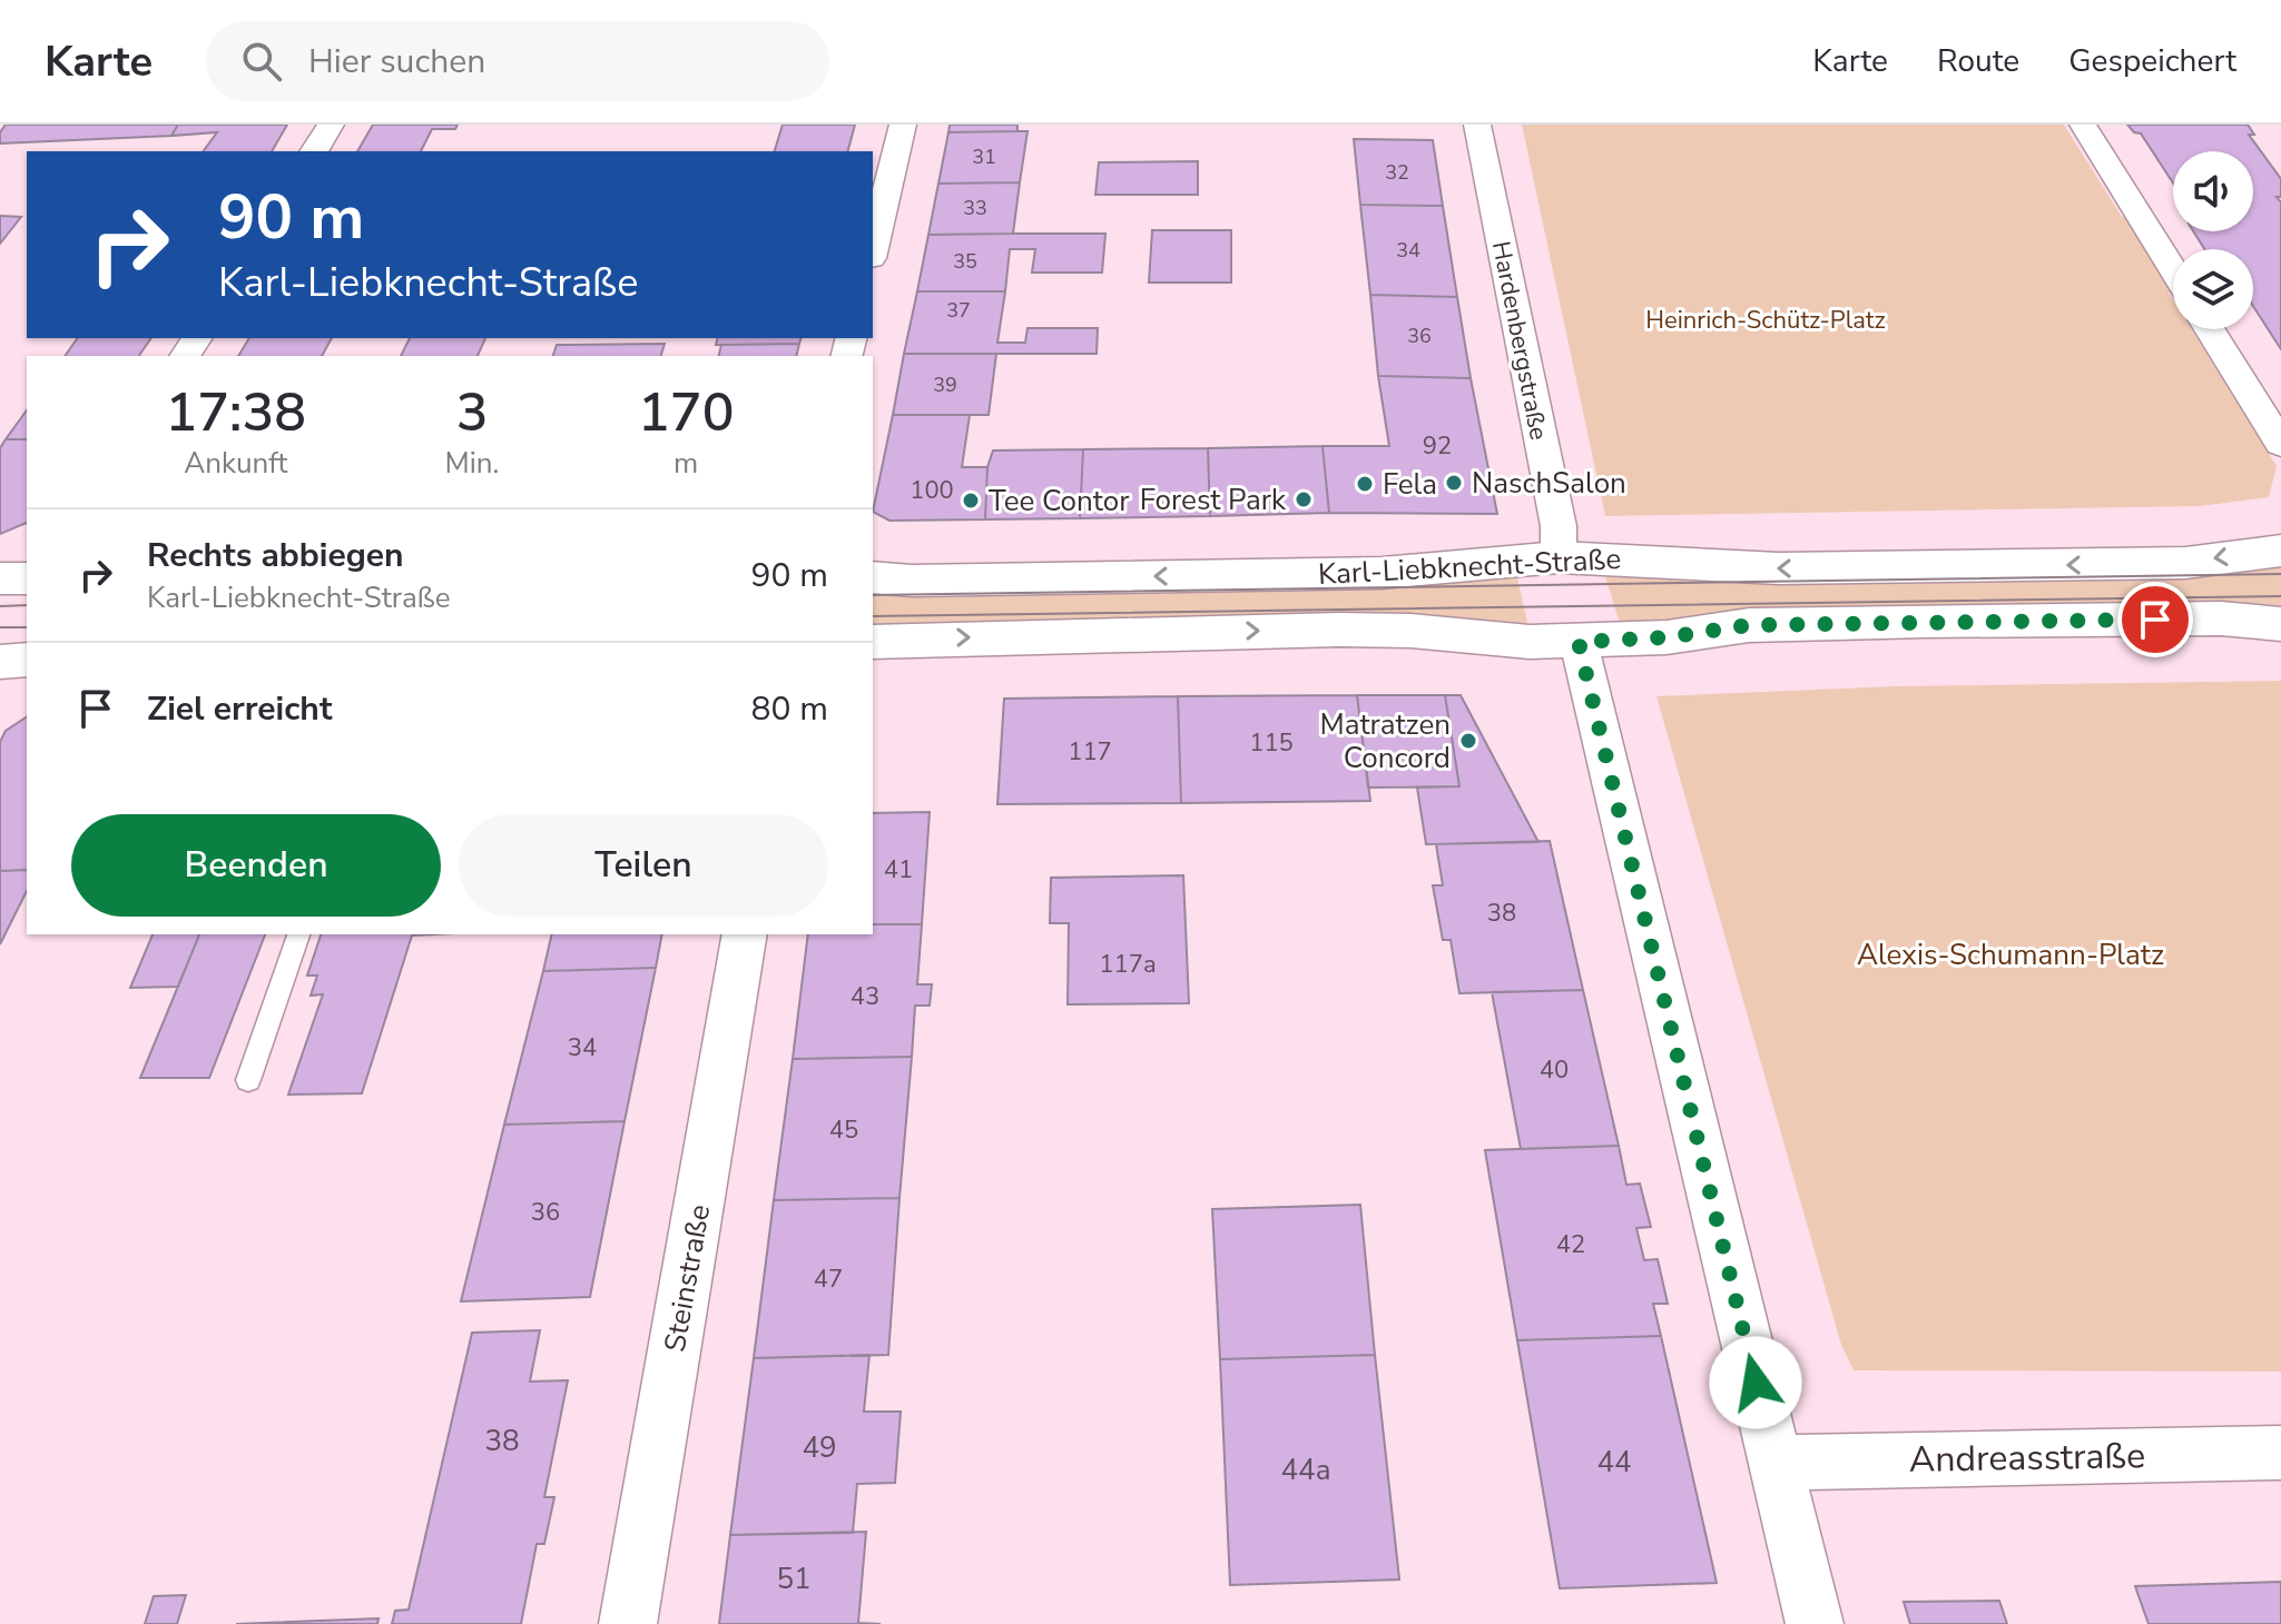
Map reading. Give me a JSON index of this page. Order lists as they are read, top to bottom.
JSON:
{
  "streets": {
    "main road": ["Karl-Liebknecht-Straße"],
    "street": ["Hardenbergstraße", "Steinstraße", "Andreasstraße"]
  },
  "crossings": [
    ["Hardenbergstraße", "Karl-Liebknecht-Straße"]
  ],
  "parks": ["Heinrich-Schütz-Platz", "Alexis-Schumann-Platz"],
  "places": [
    "NaschSalon",
    "Fela",
    "Forest Park",
    "Tee Contor",
    "Matratzen Concord"
  ],
  "house_numbers": [
    "31",
    "32",
    "33",
    "34",
    "35",
    "37",
    "36",
    "39",
    "92",
    "100",
    "115",
    "117",
    "41",
    "38",
    "117a",
    "43",
    "34",
    "40",
    "45",
    "36",
    "42",
    "47",
    "38",
    "49",
    "44",
    "44a",
    "51"
  ],
  "page": {
    "header": "Karte",
    "search": "Hier suchen",
    "nav": ["Karte", "Route", "Gespeichert"],
    "turn": ["90 m", "Karl-Liebknecht-Straße"],
    "eta": [
      "17:38",
      "Ankunft",
      "3",
      "Min.",
      "170",
      "m"
    ],
    "list": [
      {
        "name": "Rechts abbiegen",
        "note": "Karl-Liebknecht-Straße",
        "value": "90 m"
      },
      {
        "name": "Ziel erreicht",
        "value": "80 m"
      }
    ],
    "buttons": ["Beenden", "Teilen"]
  }
}
